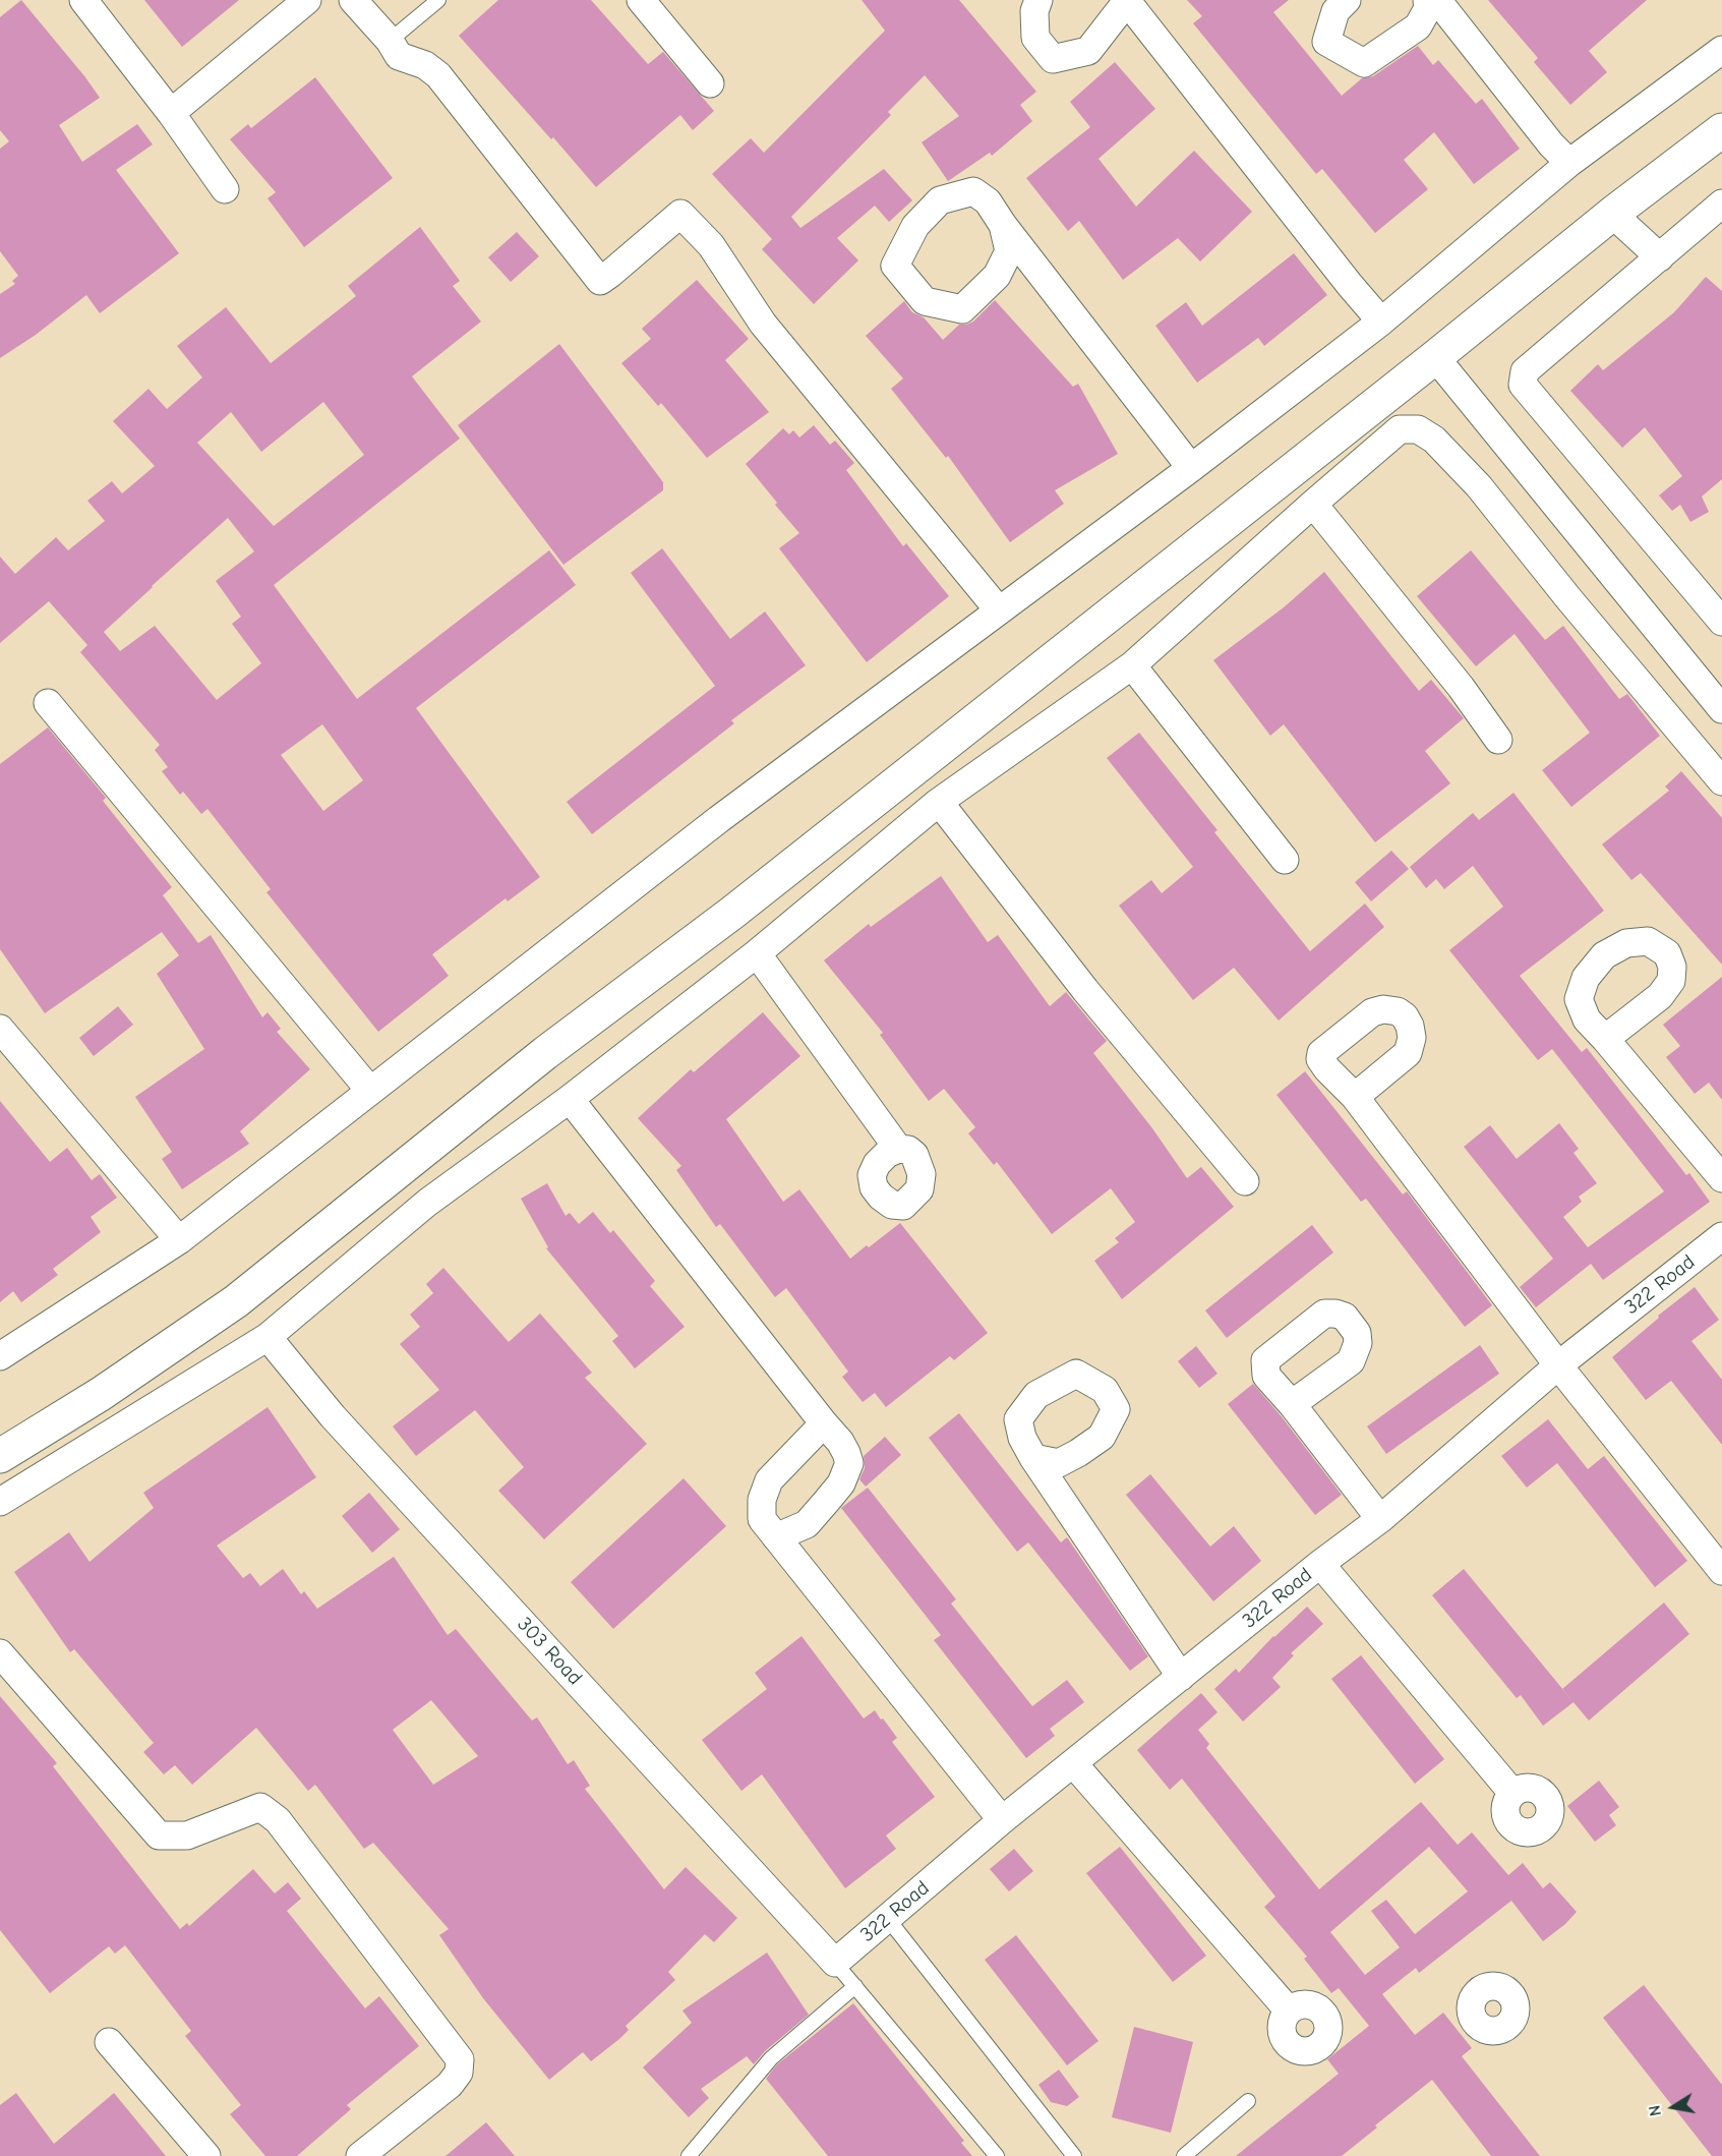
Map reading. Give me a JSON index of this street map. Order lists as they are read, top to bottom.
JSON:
{
  "streets": {
    "street": ["322 Road", "303 Road"]
  },
  "crossings": [
    ["322 Road", "303 Road"]
  ],
  "north": "left"
}
